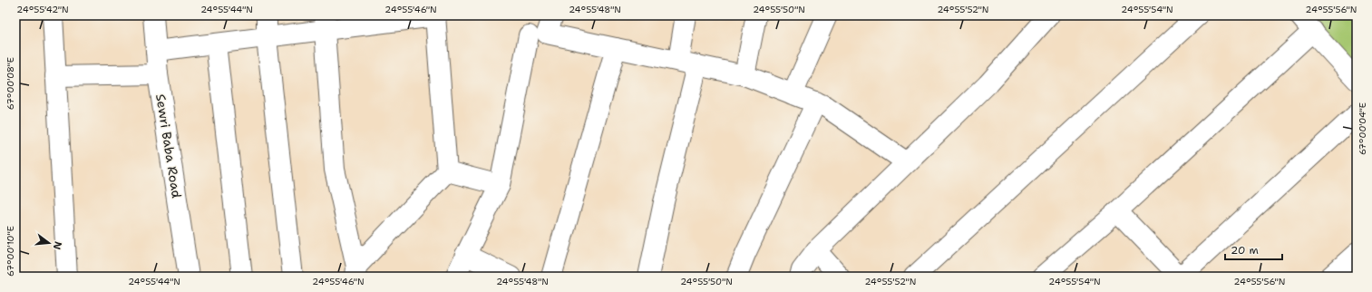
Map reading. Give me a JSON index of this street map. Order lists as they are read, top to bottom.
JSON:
{
  "streets": {
    "street": ["Sewri Baba Road"]
  },
  "scale_bar": "20 m",
  "north": "right",
  "coordinates": [
    "24°55'42\"N",
    "24°55'44\"N",
    "24°55'46\"N",
    "24°55'48\"N",
    "24°55'50\"N",
    "24°55'52\"N",
    "24°55'54\"N",
    "24°55'56\"N",
    "67°00'08\"E",
    "67°00'04\"E",
    "67°00'10\"E"
  ]
}
